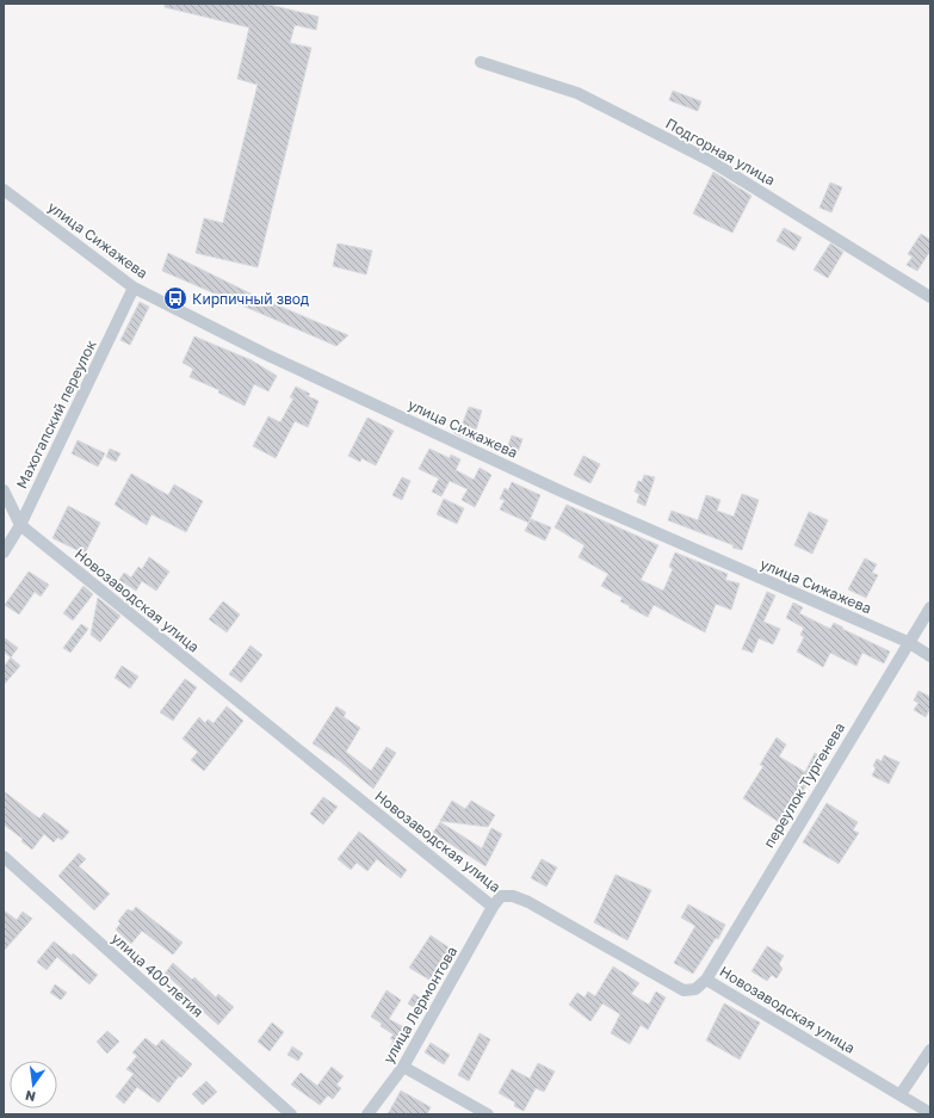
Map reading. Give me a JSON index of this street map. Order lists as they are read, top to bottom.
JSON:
{
  "streets": {
    "street": [
      "Подгорная улица",
      "улица Сижажева",
      "Махогапский переулок",
      "Новозаводская улица",
      "переулок Тургенева",
      "улица 400-летия",
      "улица Лермонтова"
    ]
  },
  "crossings": [
    ["улица Сижажева", "Махогапский переулок"],
    ["улица Сижажева", "переулок Тургенева"],
    ["Махогапский переулок", "Новозаводская улица"],
    ["Новозаводская улица", "переулок Тургенева"],
    ["Новозаводская улица", "улица Лермонтова"]
  ],
  "places": {
    "bus stop": ["Кирпичный звод"]
  },
  "north": "bottom"
}
